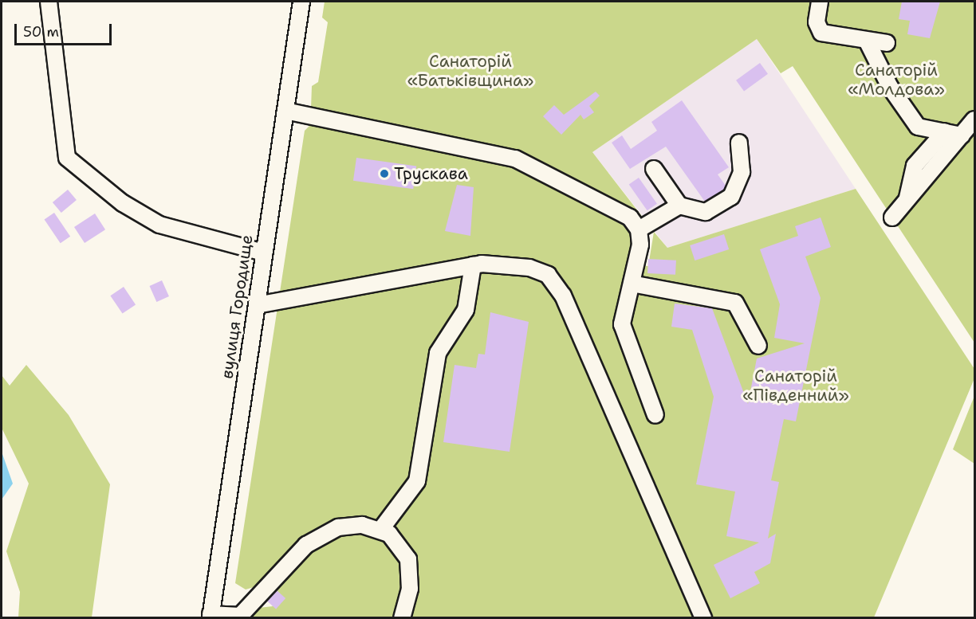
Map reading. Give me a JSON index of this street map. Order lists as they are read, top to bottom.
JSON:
{
  "streets": {
    "street": ["вулиця Городище"]
  },
  "parks": ["Санаторій «Батьківщина»", "Санаторій «Молдова»", "Санаторій «Південний»"],
  "places": ["Трускава"],
  "scale_bar": "50 m"
}
